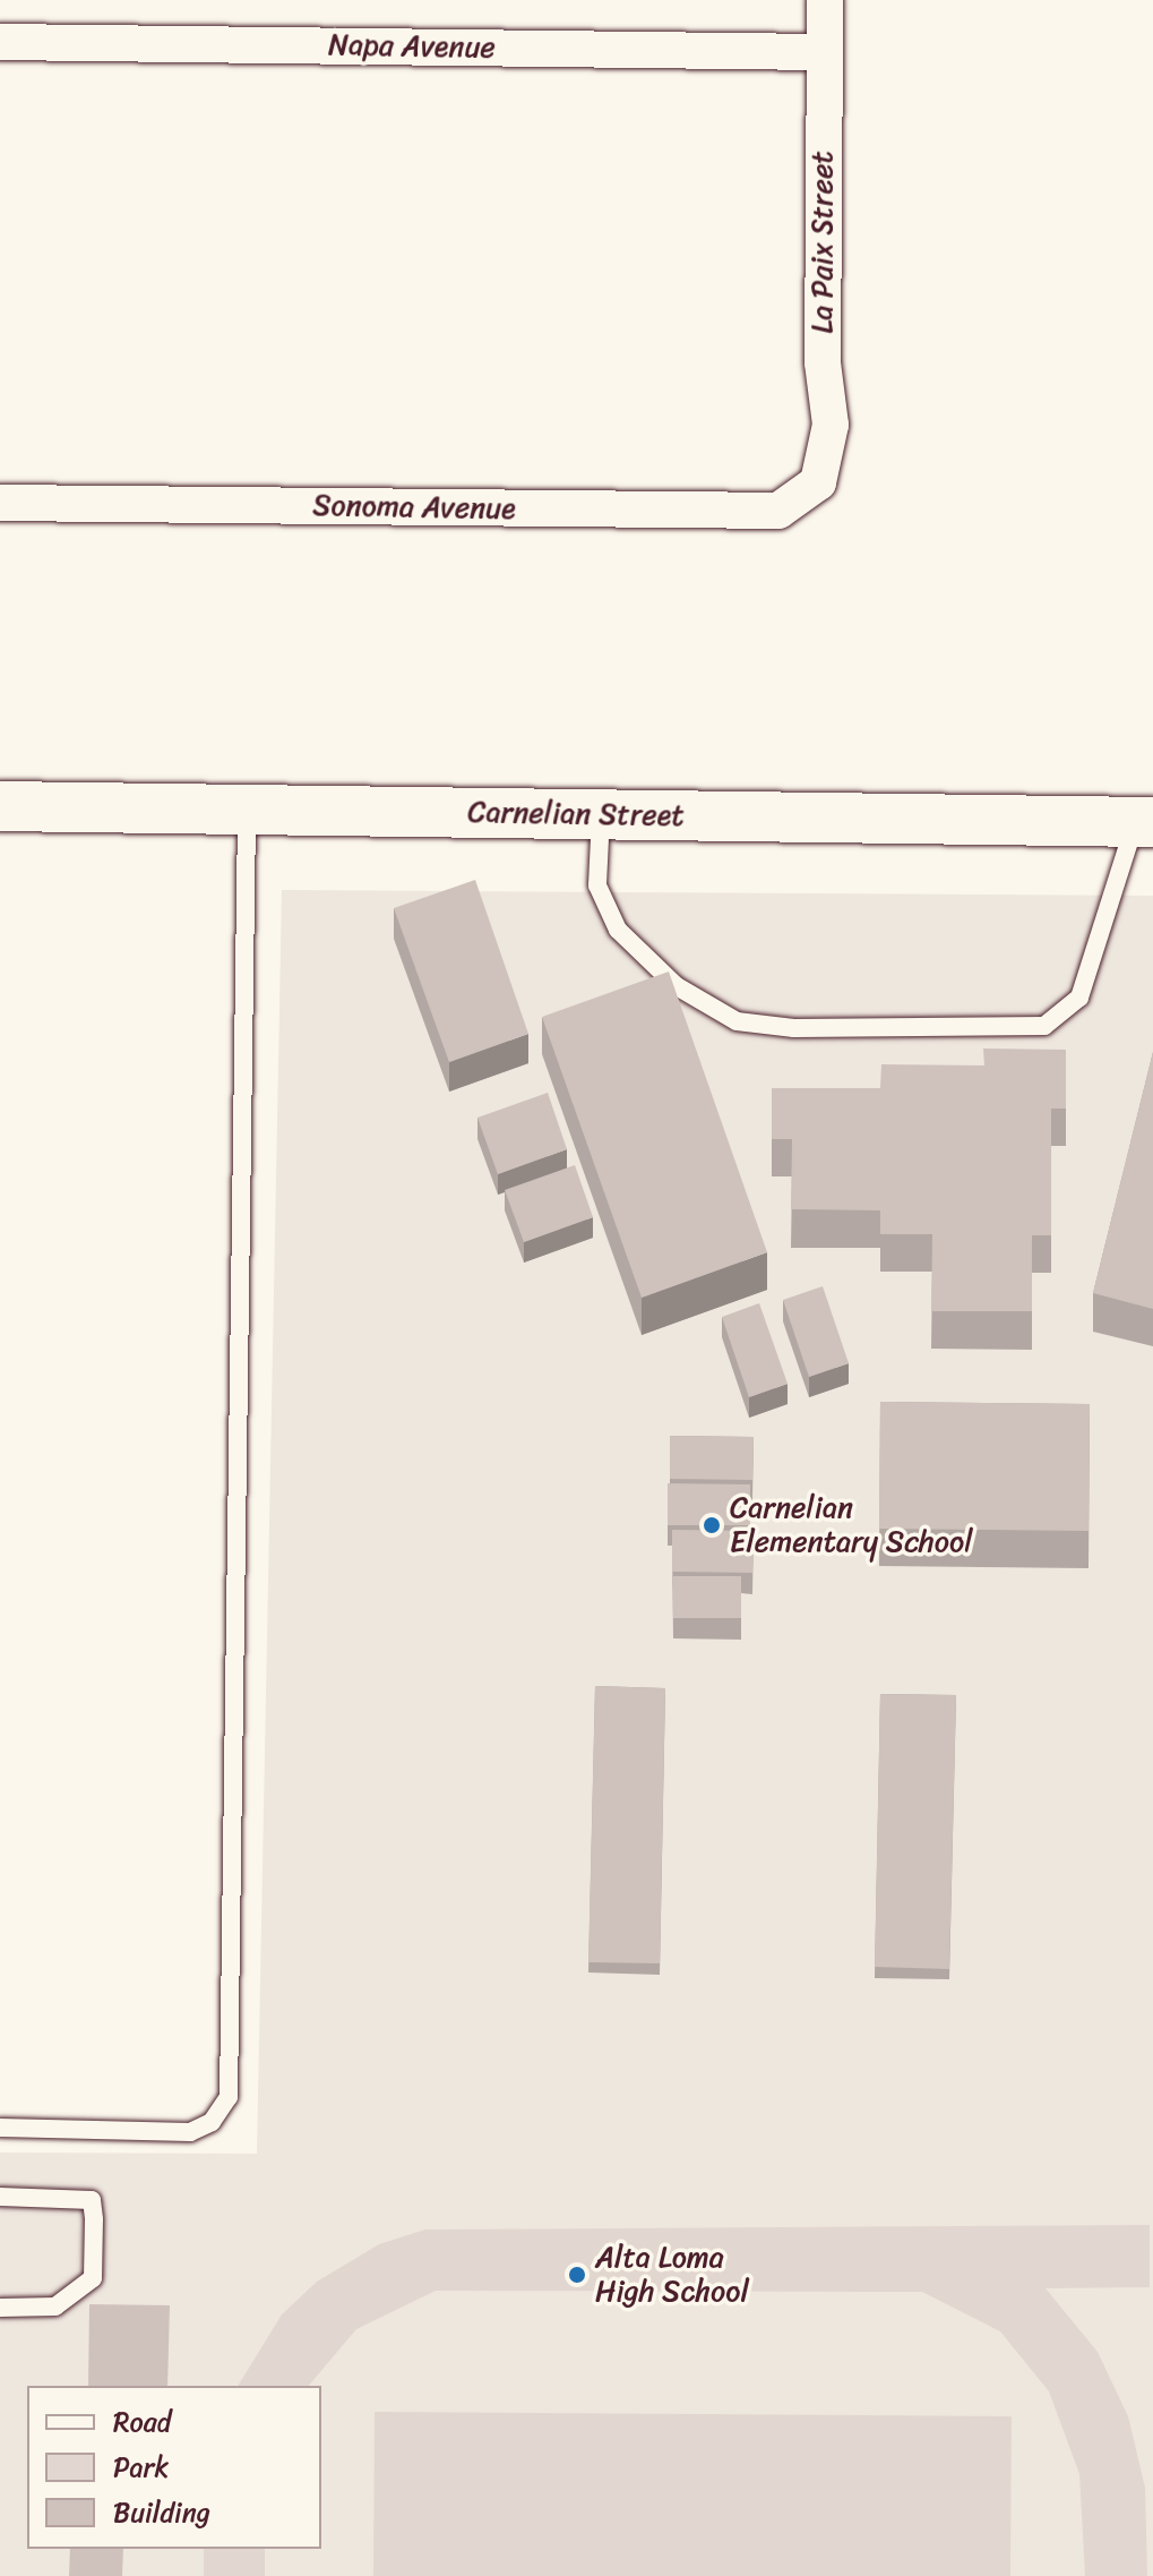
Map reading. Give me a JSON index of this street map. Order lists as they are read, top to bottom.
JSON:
{
  "streets": {
    "main road": ["Carnelian Street"],
    "street": ["Napa Avenue", "La Paix Street", "Sonoma Avenue"]
  },
  "crossings": [
    ["Napa Avenue", "La Paix Street"],
    ["La Paix Street", "Sonoma Avenue"]
  ],
  "places": ["Carnelian Elementary School", "Alta Loma High School"],
  "legend": ["Road", "Park", "Building"]
}
